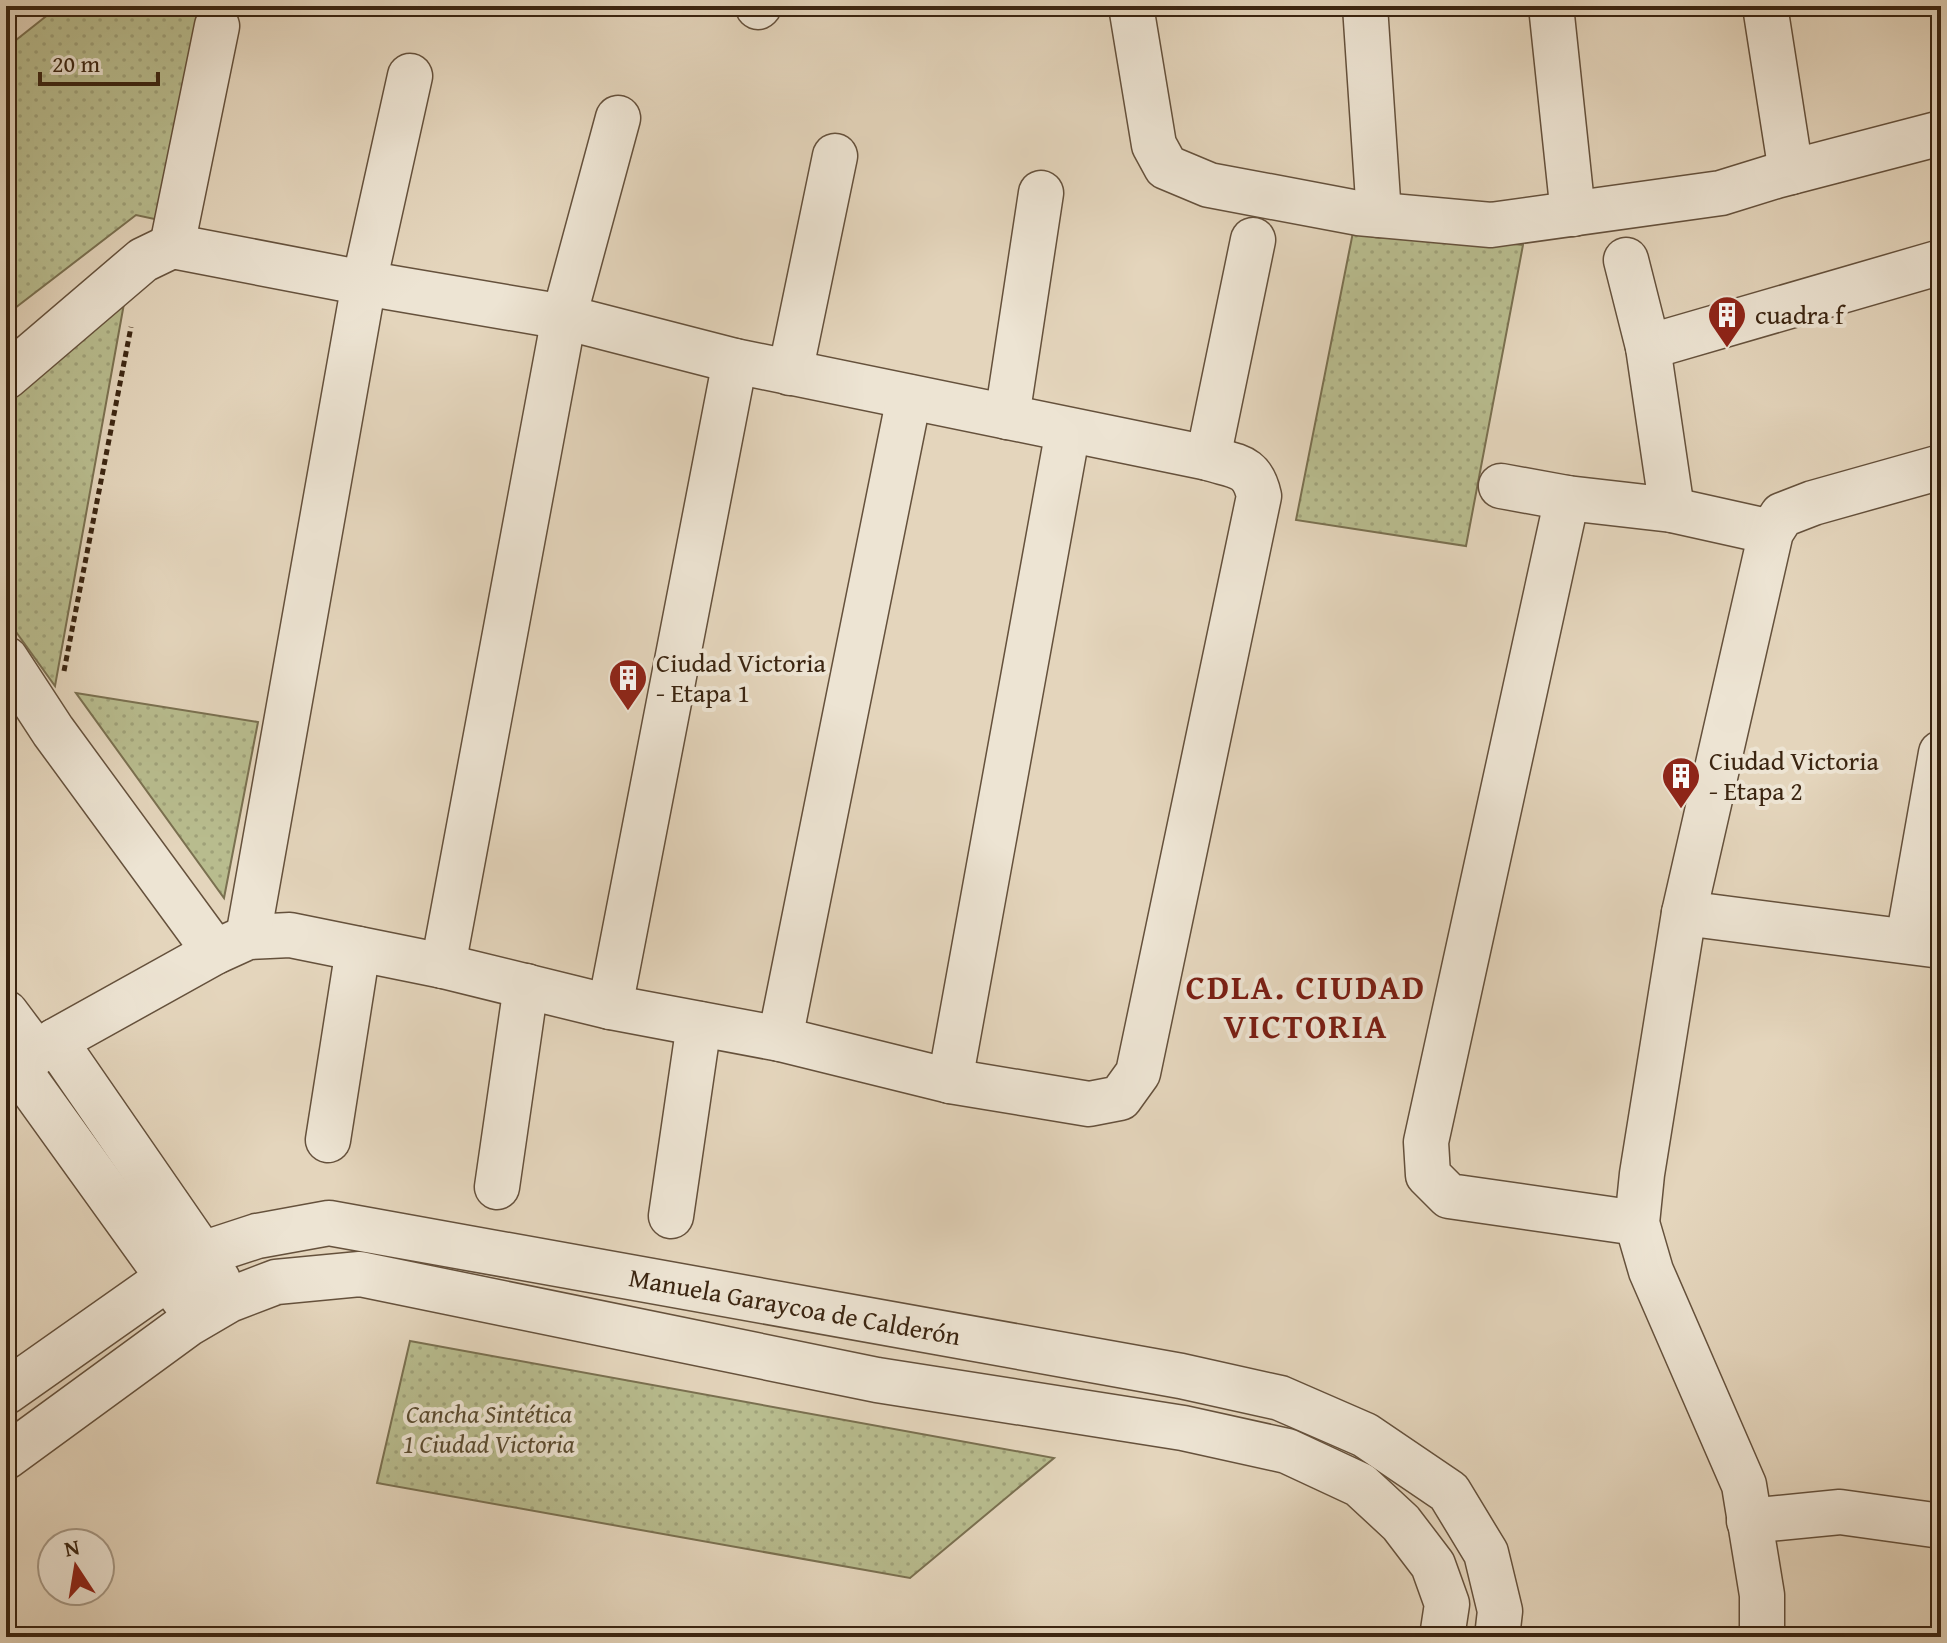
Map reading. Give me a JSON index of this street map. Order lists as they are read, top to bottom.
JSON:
{
  "streets": {
    "street": ["Manuela Garaycoa de Calderón"]
  },
  "districts": ["CDLA. CIUDAD VICTORIA"],
  "parks": ["Cancha Sintética 1 Ciudad Victoria"],
  "places": {
    "building": ["cuadra f", "Ciudad Victoria - Etapa 1", "Ciudad Victoria - Etapa 2"]
  },
  "scale_bar": "20 m",
  "north": "top"
}
